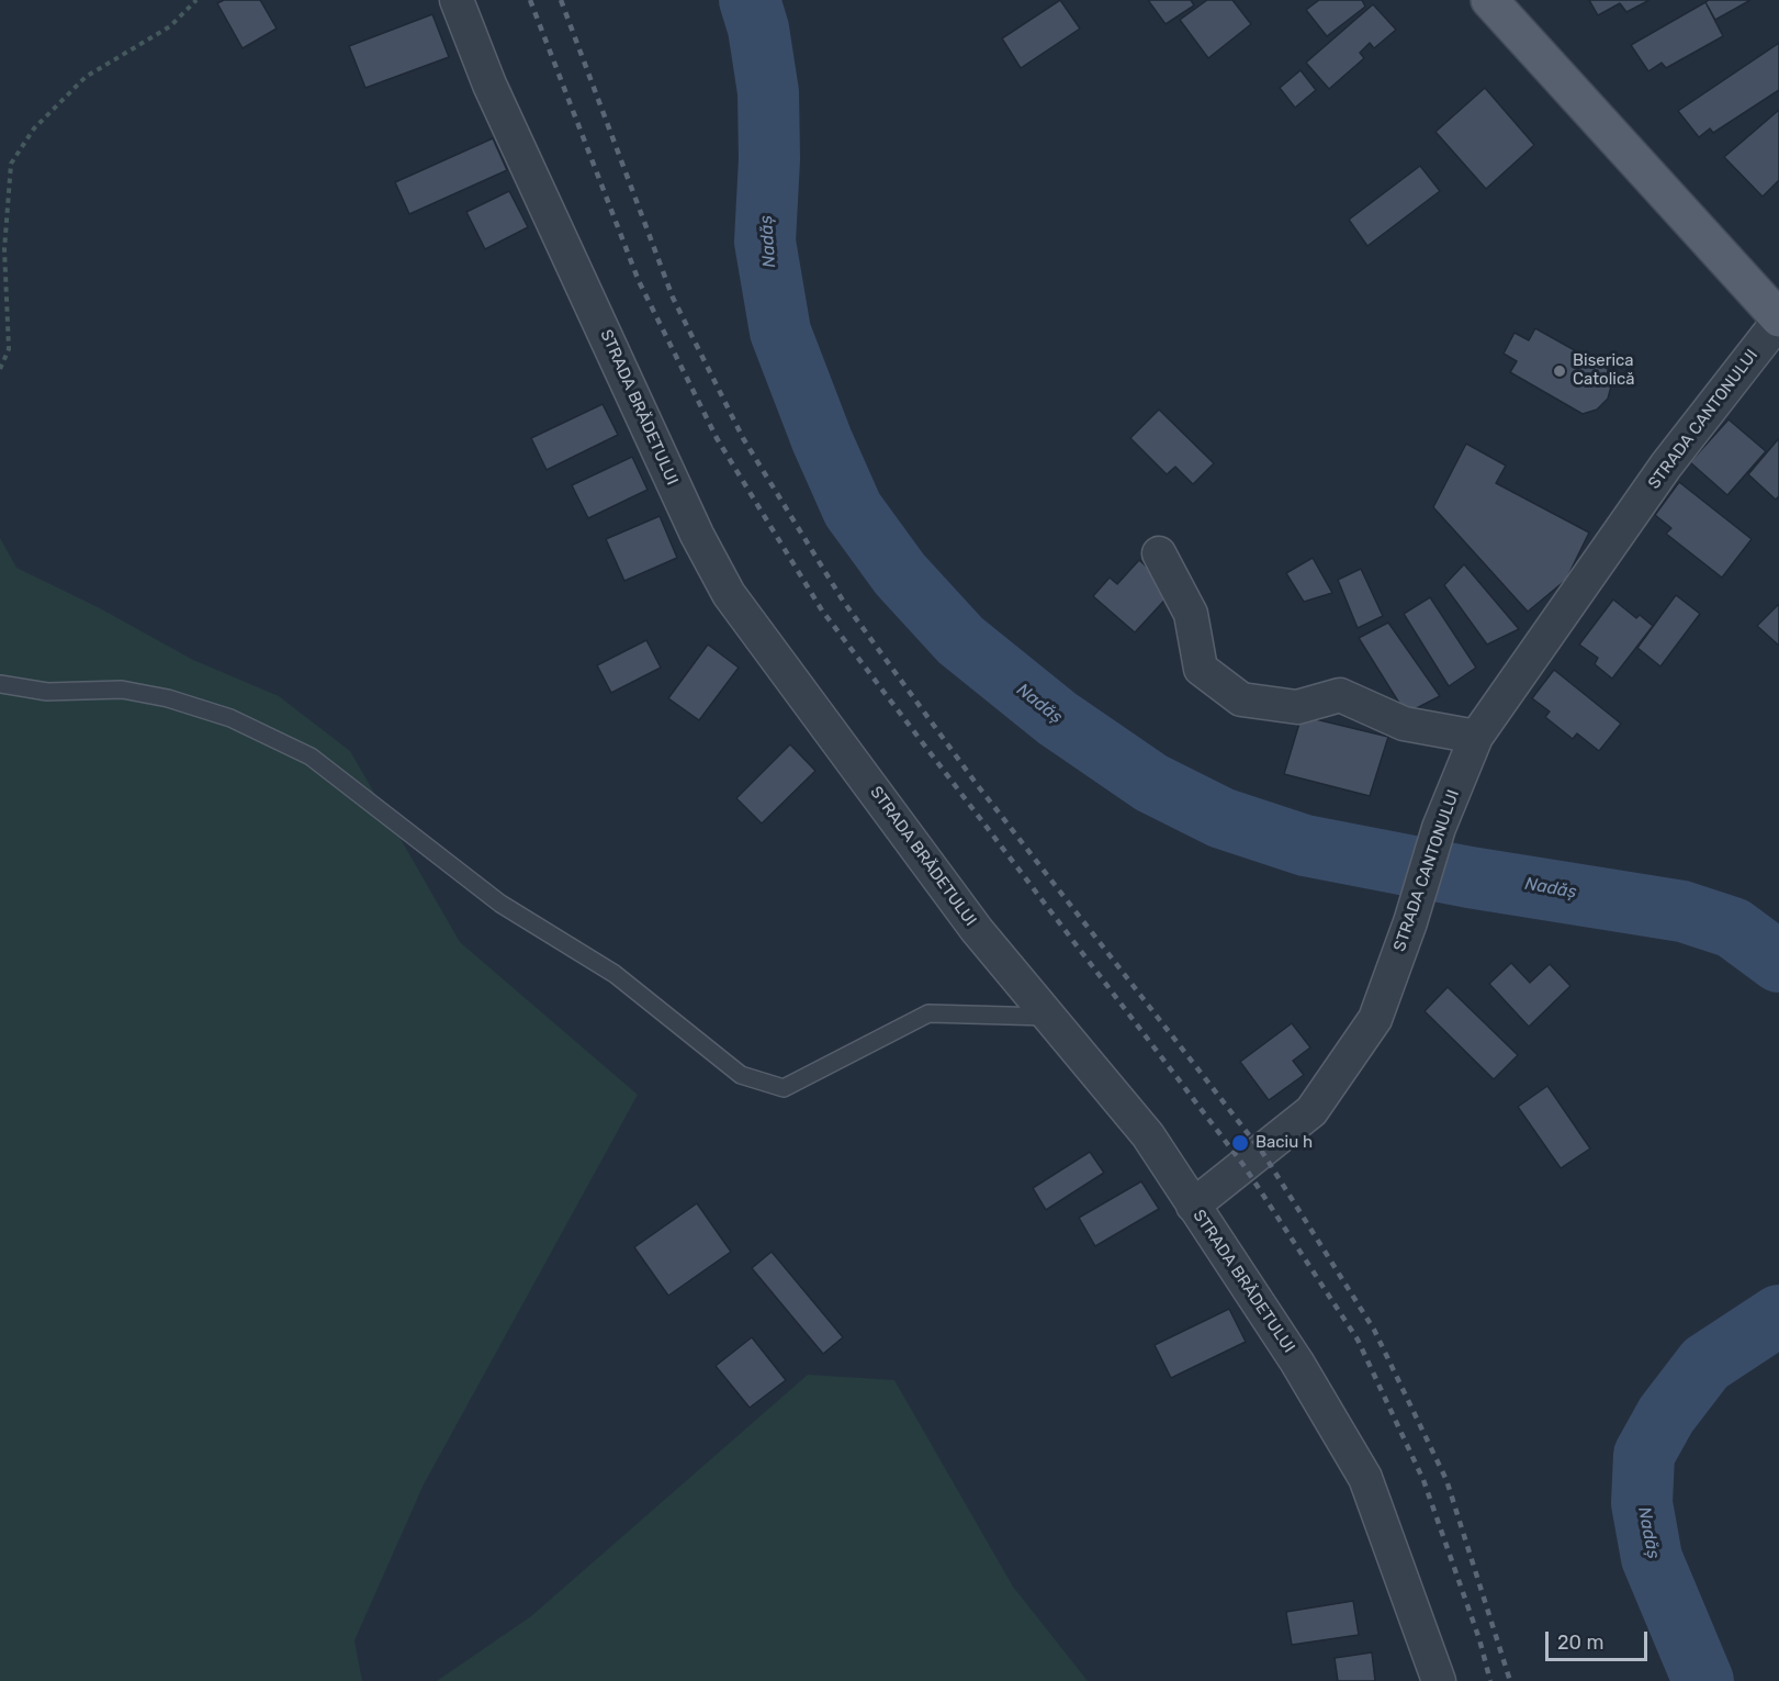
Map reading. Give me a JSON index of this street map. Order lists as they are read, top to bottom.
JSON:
{
  "streets": {
    "street": ["STRADA BRĂDETULUI", "STRADA CANTONULUI"]
  },
  "crossings": [
    ["STRADA BRĂDETULUI", "STRADA CANTONULUI"]
  ],
  "water": ["Nadăș"],
  "places": ["Biserica Catolică", "Baciu h"],
  "scale_bar": "20 m"
}
